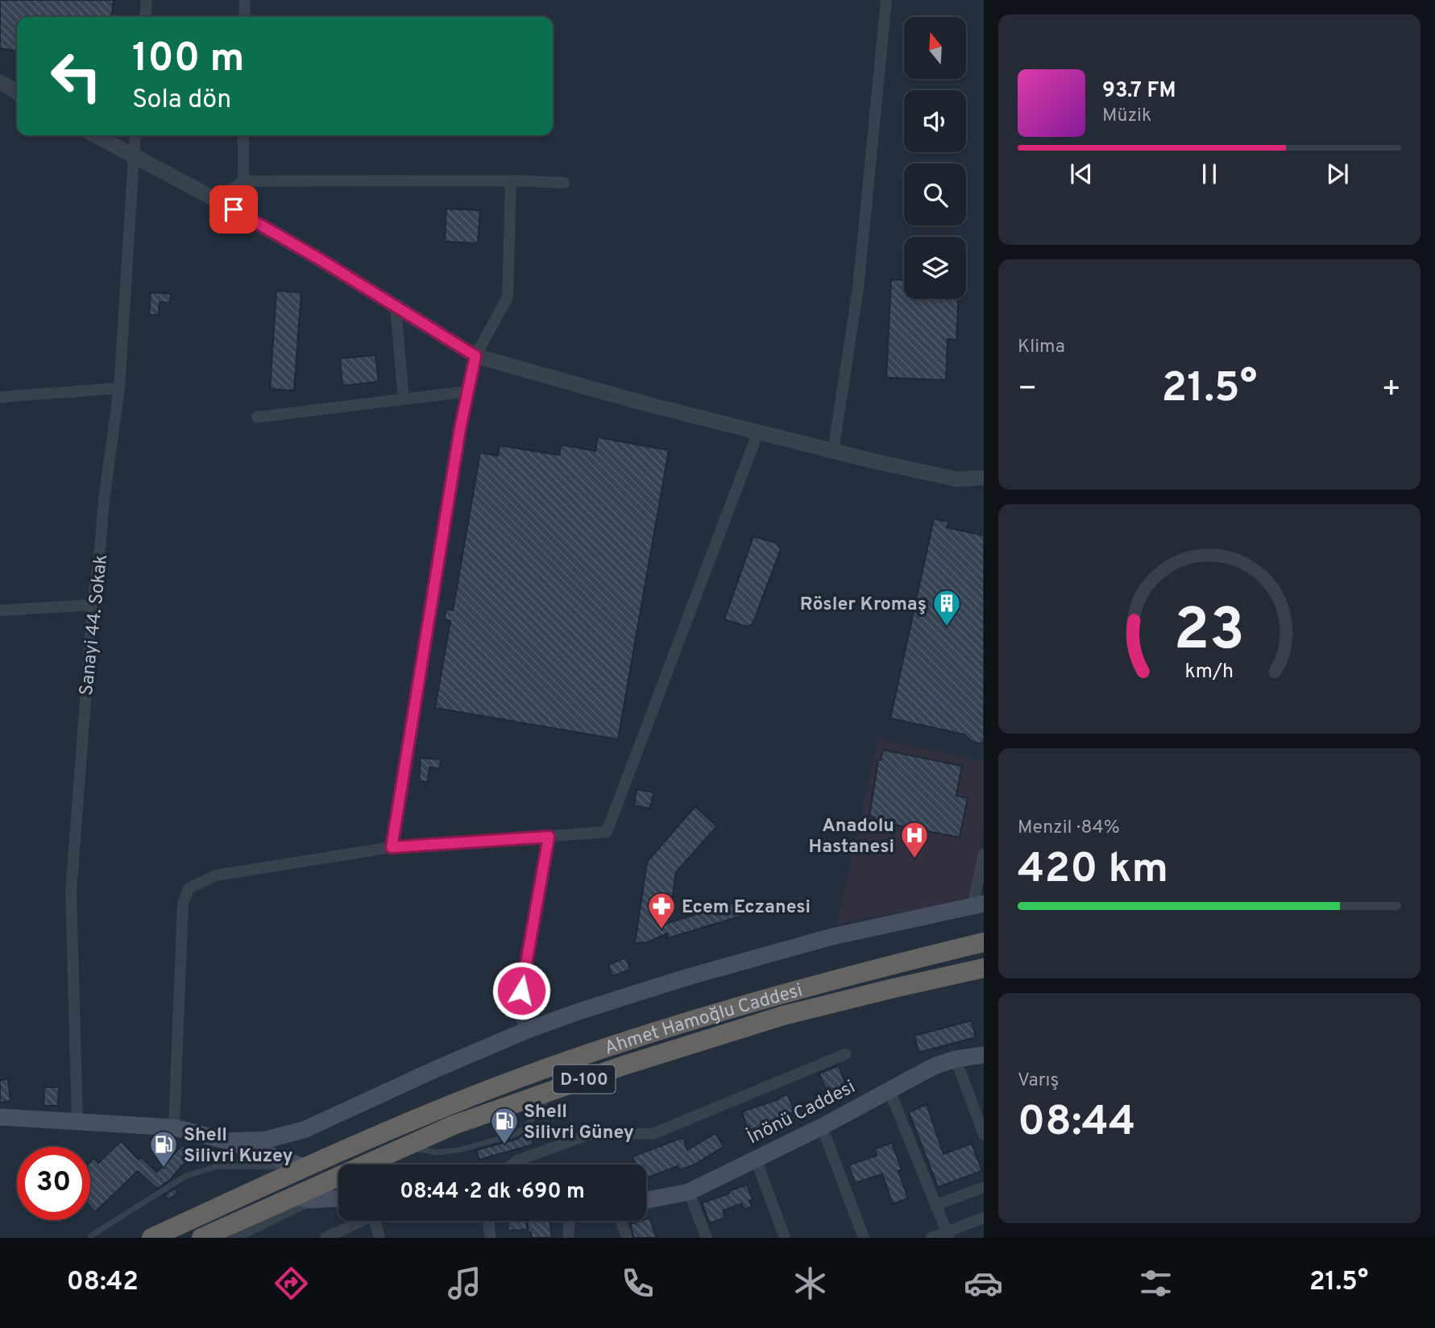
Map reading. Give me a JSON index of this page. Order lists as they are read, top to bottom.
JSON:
{
  "streets": {
    "highway": ["Ahmet Hamoğlu Caddesi", "D-100"],
    "main road": ["İnönü Caddesi"],
    "street": ["Sanayi 44. Sokak"]
  },
  "places": {
    "building": ["Rösler Kromaş"],
    "hospital": ["Anadolu Hastanesi"],
    "pharmacy": ["Ecem Eczanesi"],
    "fuel station": ["Shell Silivri Güney", "Shell Silivri Kuzey"]
  },
  "north": "top",
  "page": {
    "turn": ["100 m", "Sola dön"],
    "song": ["93.7 FM", "Müzik"],
    "tile": [
      "Klima",
      ["Menzil · 84%", "420 km"],
      ["Varış", "08:44"]
    ],
    "heat": ["−", "21.5°", "+"],
    "limit": "30",
    "trip": "08:44 · 2 dk · 690 m",
    "tabs": ["08:42", "21.5°"],
    "gauge": ["23", "km/h"]
  }
}
